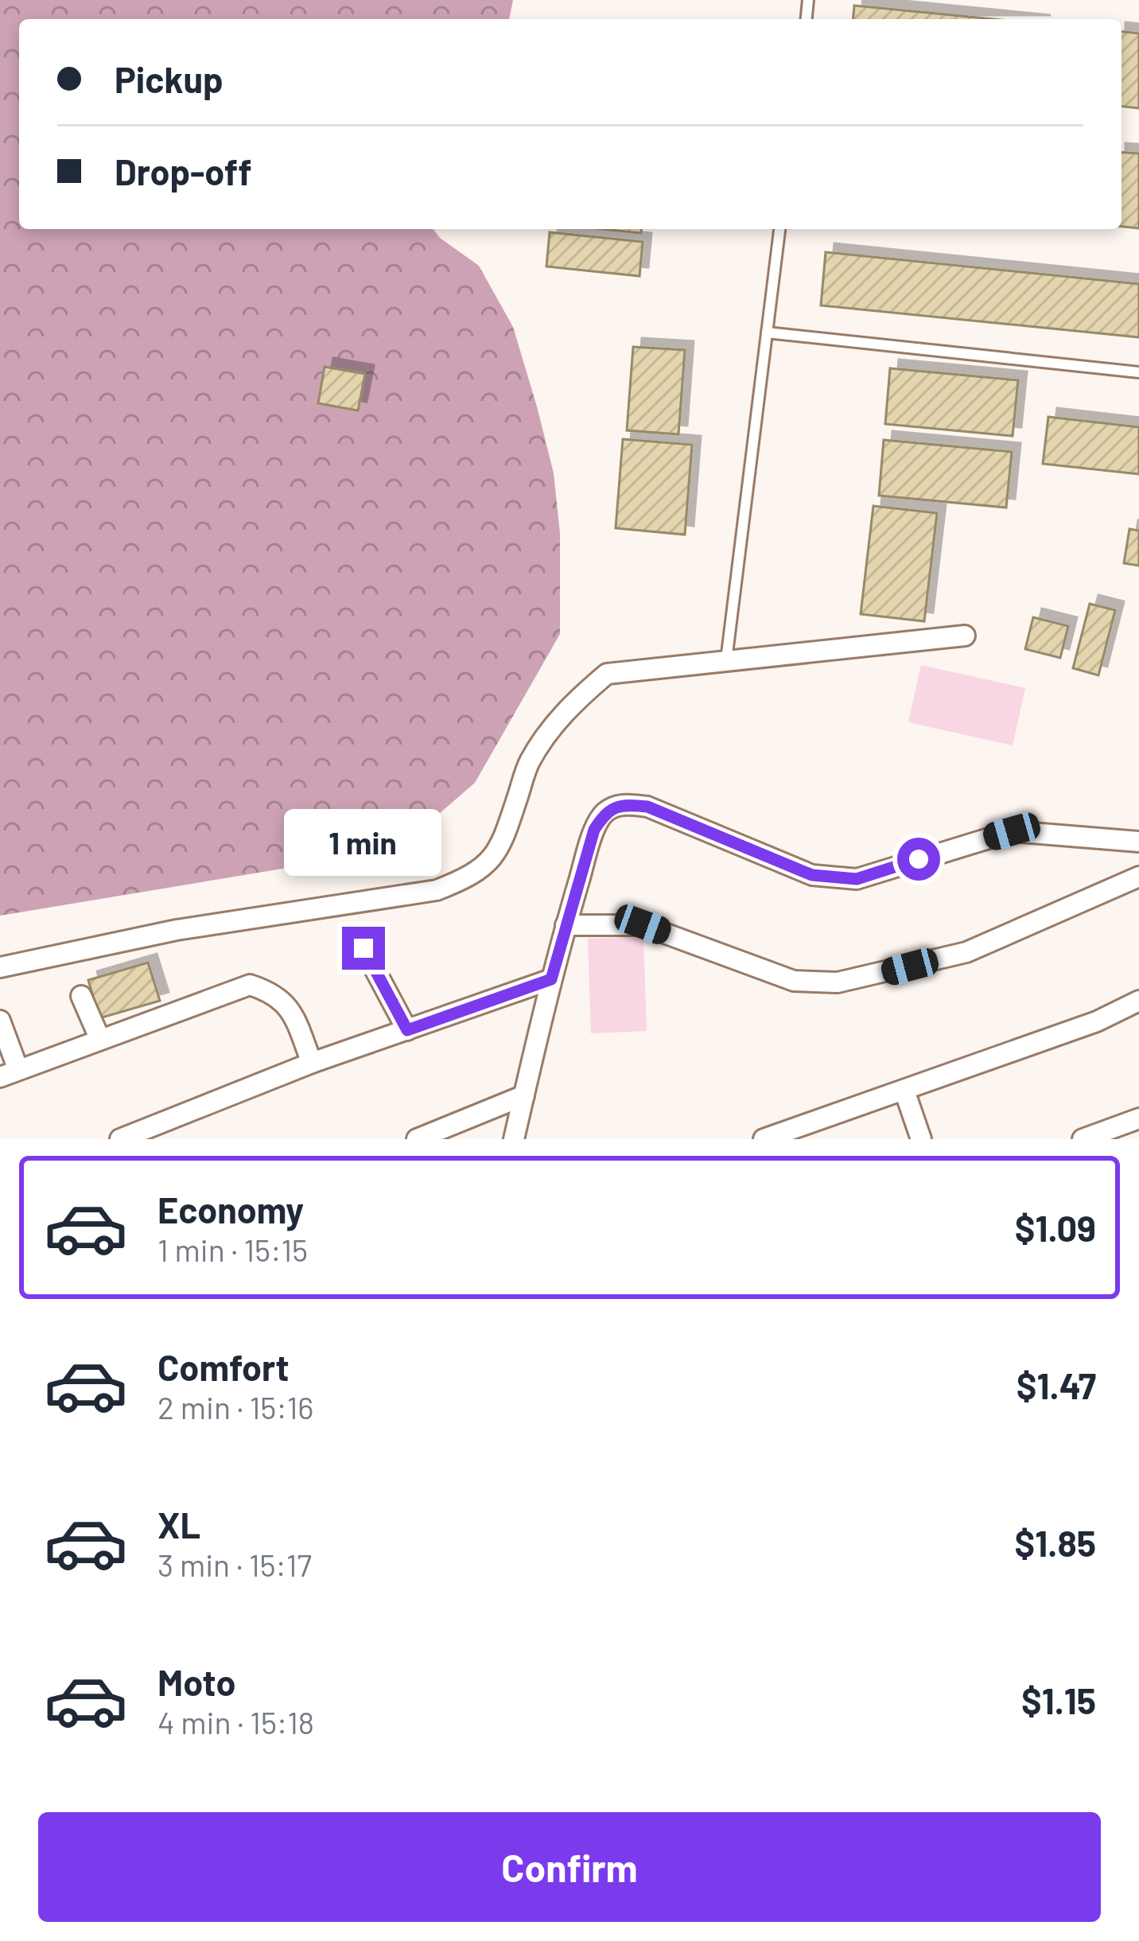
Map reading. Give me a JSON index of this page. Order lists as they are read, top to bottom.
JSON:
{
  "page": {
    "banner": ["Pickup", "Drop-off"],
    "bubble": "1 min",
    "list": [
      {
        "name": "Economy",
        "note": "1 min · 15:15",
        "value": "$1.09"
      },
      {
        "name": "Comfort",
        "note": "2 min · 15:16",
        "value": "$1.47"
      },
      {
        "name": "XL",
        "note": "3 min · 15:17",
        "value": "$1.85"
      },
      {
        "name": "Moto",
        "note": "4 min · 15:18",
        "value": "$1.15"
      }
    ],
    "buttons": "Confirm"
  }
}
